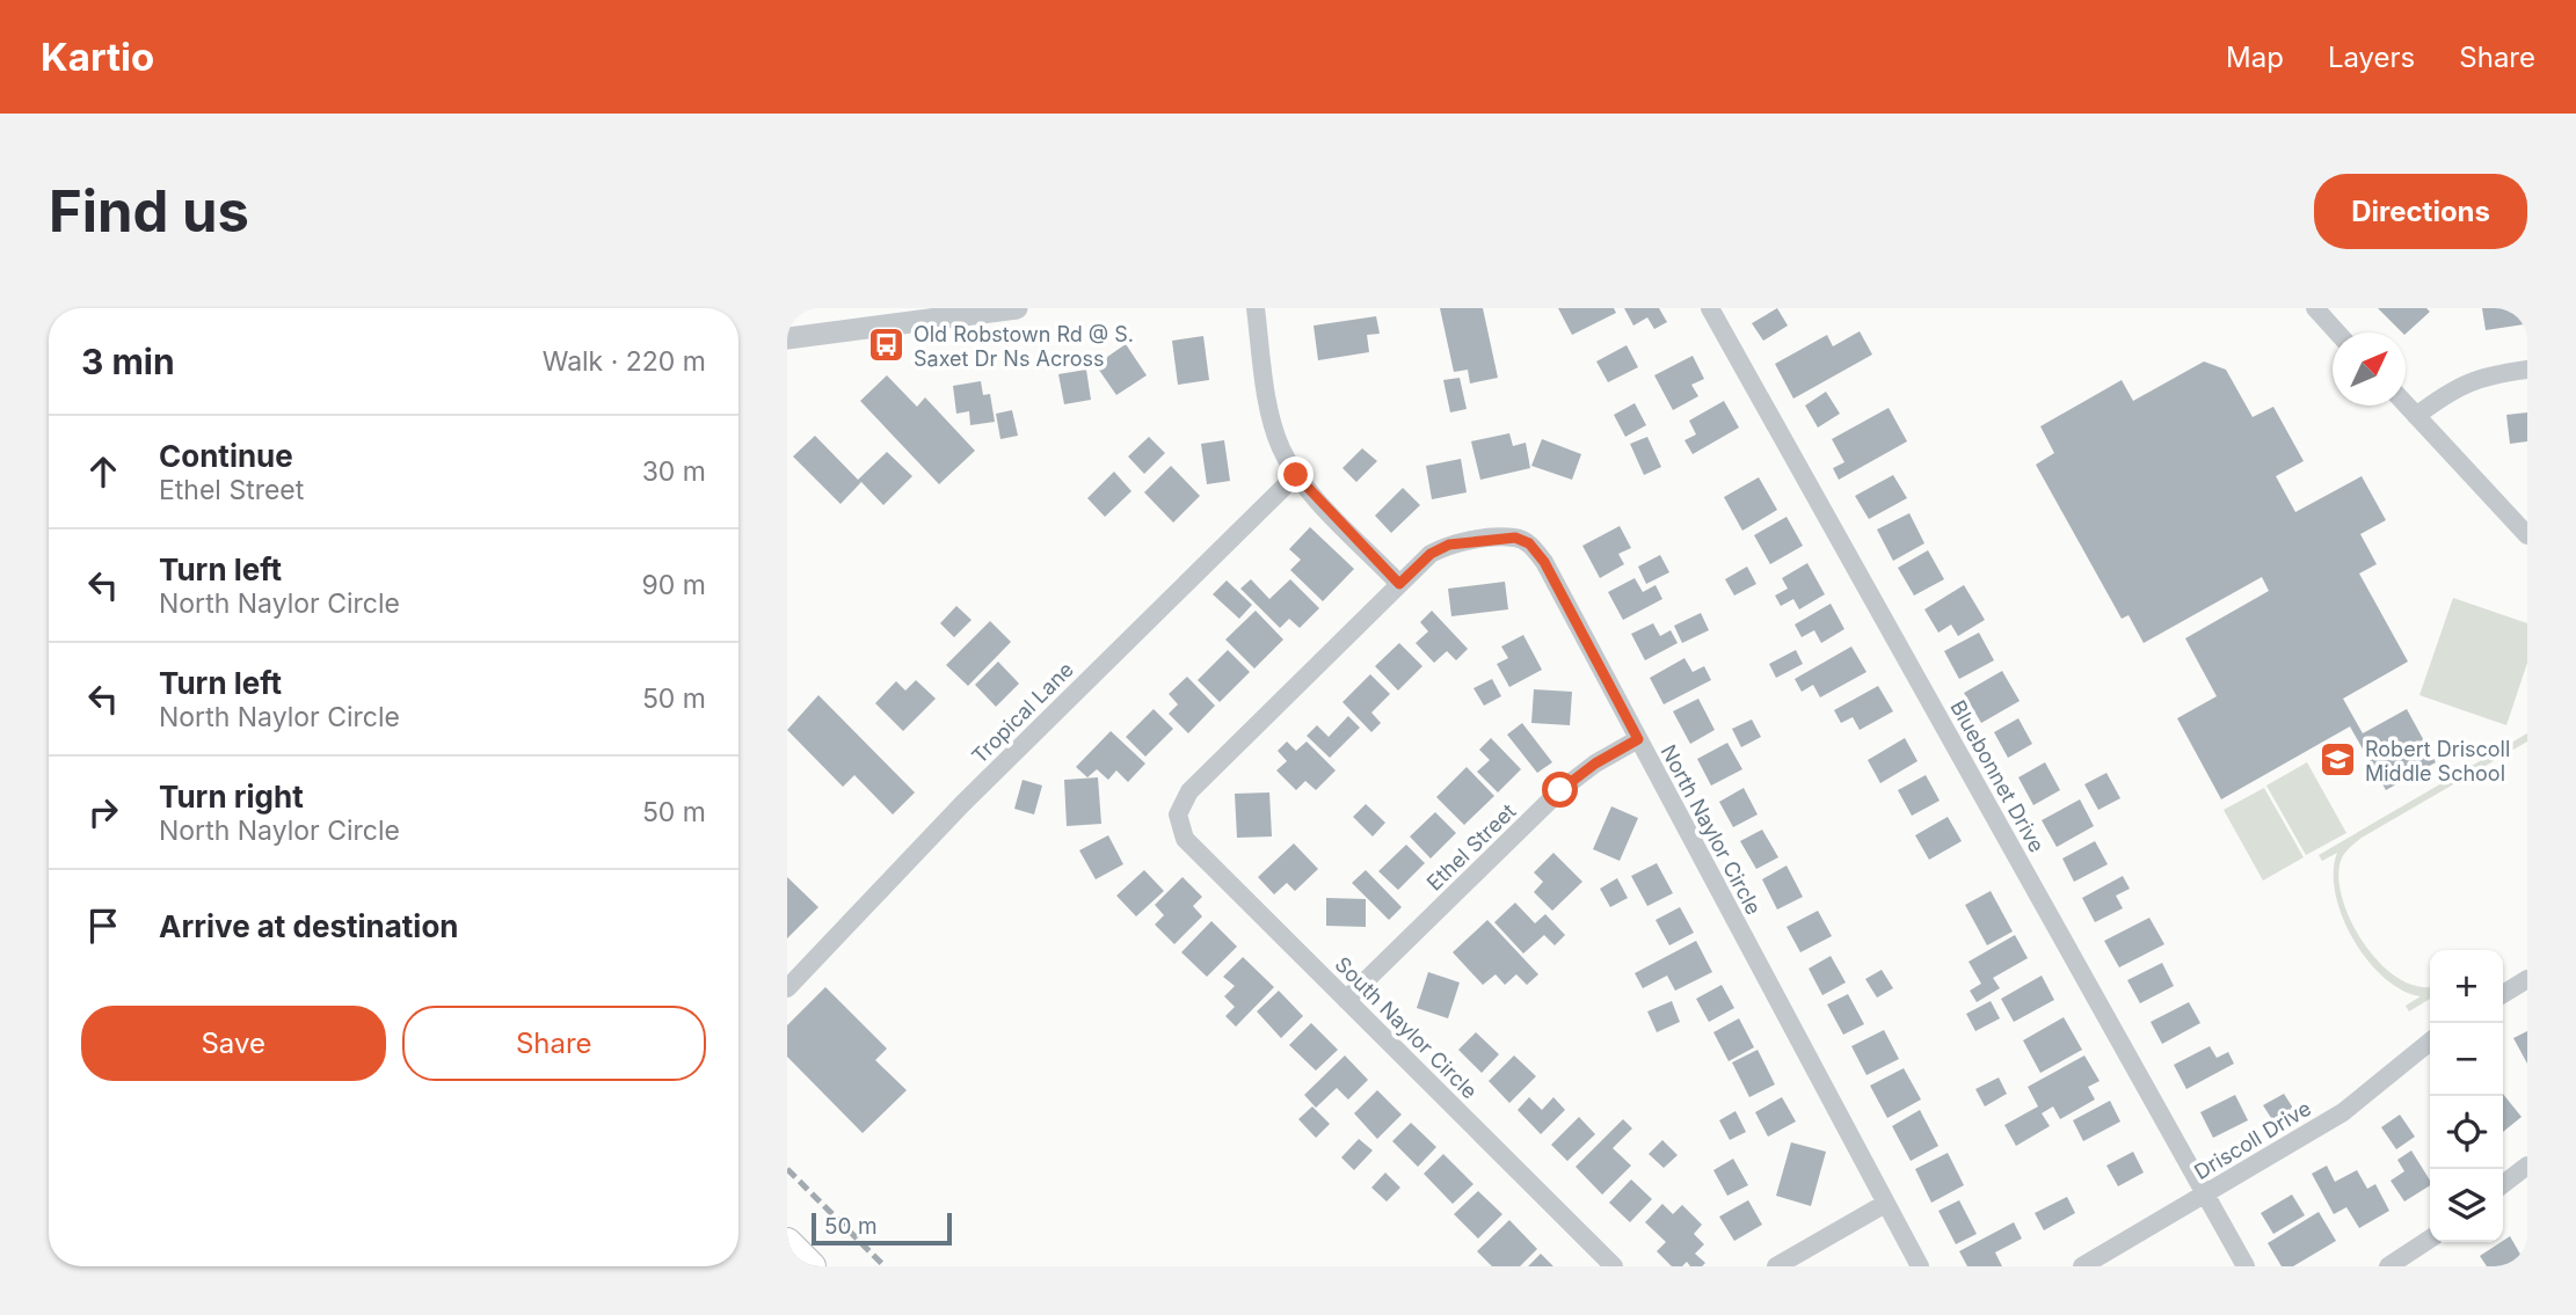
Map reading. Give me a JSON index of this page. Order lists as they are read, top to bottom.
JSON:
{
  "streets": {
    "street": [
      "Tropical Lane",
      "Bluebonnet Drive",
      "North Naylor Circle",
      "Ethel Street",
      "South Naylor Circle",
      "Driscoll Drive"
    ]
  },
  "crossings": [
    ["Bluebonnet Drive", "Driscoll Drive"],
    ["North Naylor Circle", "Ethel Street"],
    ["North Naylor Circle", "South Naylor Circle"],
    ["Ethel Street", "South Naylor Circle"]
  ],
  "places": {
    "bus stop": ["Old Robstown Rd @ S. Saxet Dr Ns Across"],
    "school or university": ["Robert Driscoll Middle School"]
  },
  "scale_bar": "50 m",
  "north": "top right",
  "page": {
    "header": "Kartio",
    "nav": ["Map", "Layers", "Share"],
    "buttons": [
      "Directions",
      ["Save", "Share"]
    ],
    "title": "Find us",
    "heading": ["3 min", "Walk · 220 m"],
    "list": [
      ["Continue", "Ethel Street", "30 m"],
      ["Turn left", "North Naylor Circle", "90 m"],
      ["Turn left", "North Naylor Circle", "50 m"],
      ["Turn right", "North Naylor Circle", "50 m"],
      "Arrive at destination"
    ],
    "map_buttons": ["+", "−"],
    "scale": "50 m"
  }
}
